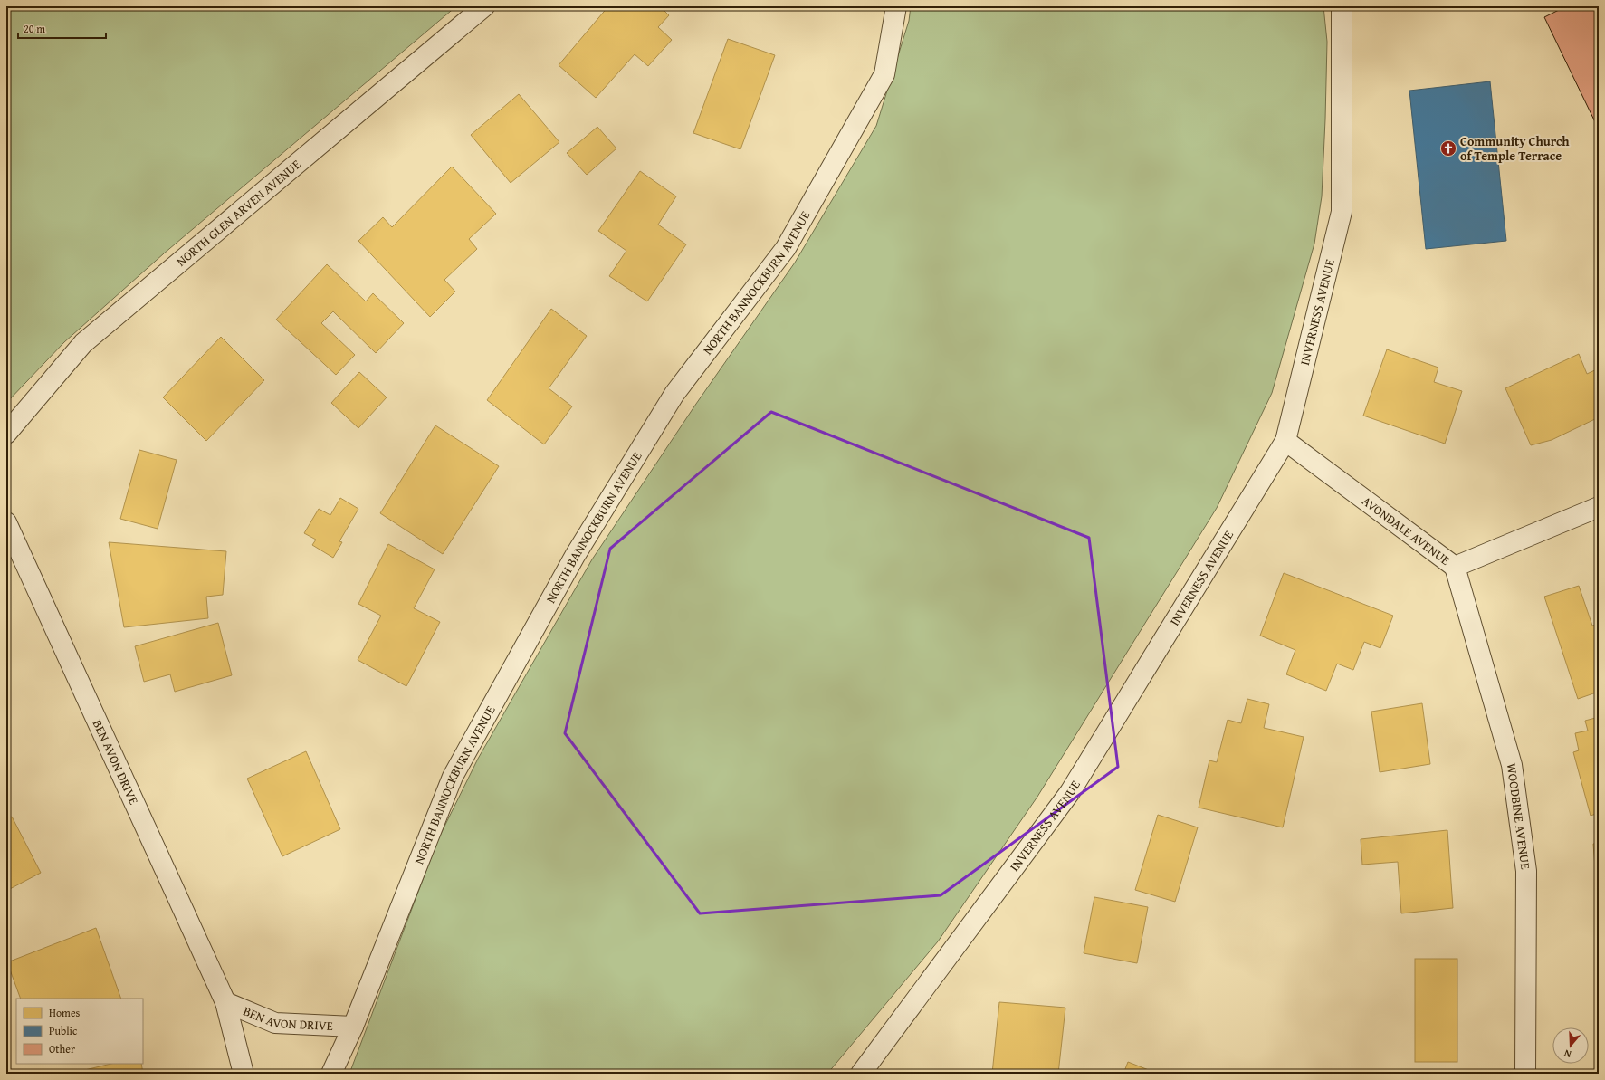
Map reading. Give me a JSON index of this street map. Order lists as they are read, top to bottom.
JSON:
{
  "streets": {
    "street": [
      "NORTH GLEN ARVEN AVENUE",
      "NORTH BANNOCKBURN AVENUE",
      "INVERNESS AVENUE",
      "AVONDALE AVENUE",
      "BEN AVON DRIVE",
      "WOODBINE AVENUE"
    ]
  },
  "crossings": [
    ["NORTH BANNOCKBURN AVENUE", "BEN AVON DRIVE"],
    ["INVERNESS AVENUE", "AVONDALE AVENUE"],
    ["AVONDALE AVENUE", "WOODBINE AVENUE"]
  ],
  "places": {
    "church": ["Community Church of Temple Terrace"]
  },
  "legend": ["Homes", "Public", "Other"],
  "scale_bar": "20 m",
  "north": "bottom"
}
